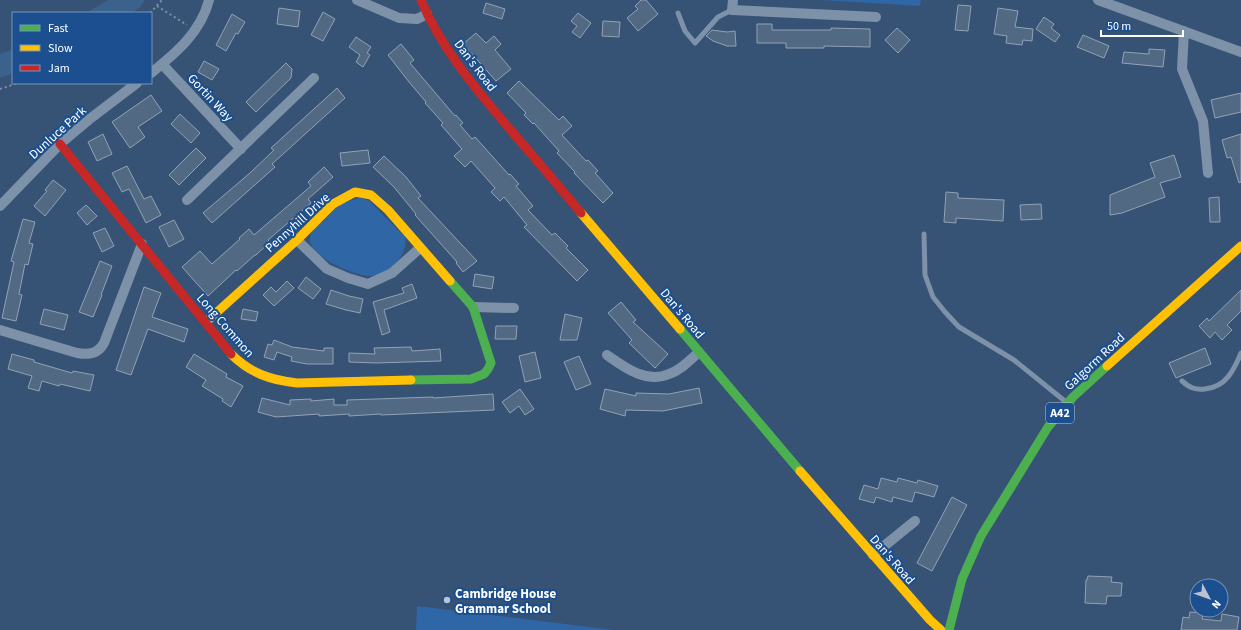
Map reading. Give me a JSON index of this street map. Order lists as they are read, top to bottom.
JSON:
{
  "streets": {
    "street": [
      "Dan's Road",
      "Gortin Way",
      "Dunluce Park",
      "Pennyhill Drive",
      "Long Common",
      "Galgorm Road",
      "A42"
    ]
  },
  "crossings": [
    ["Dunluce Park", "Long Common"],
    ["Pennyhill Drive", "Long Common"]
  ],
  "places": ["Cambridge House Grammar School"],
  "legend": ["Fast", "Slow", "Jam"],
  "scale_bar": "50 m",
  "north": "bottom right"
}
